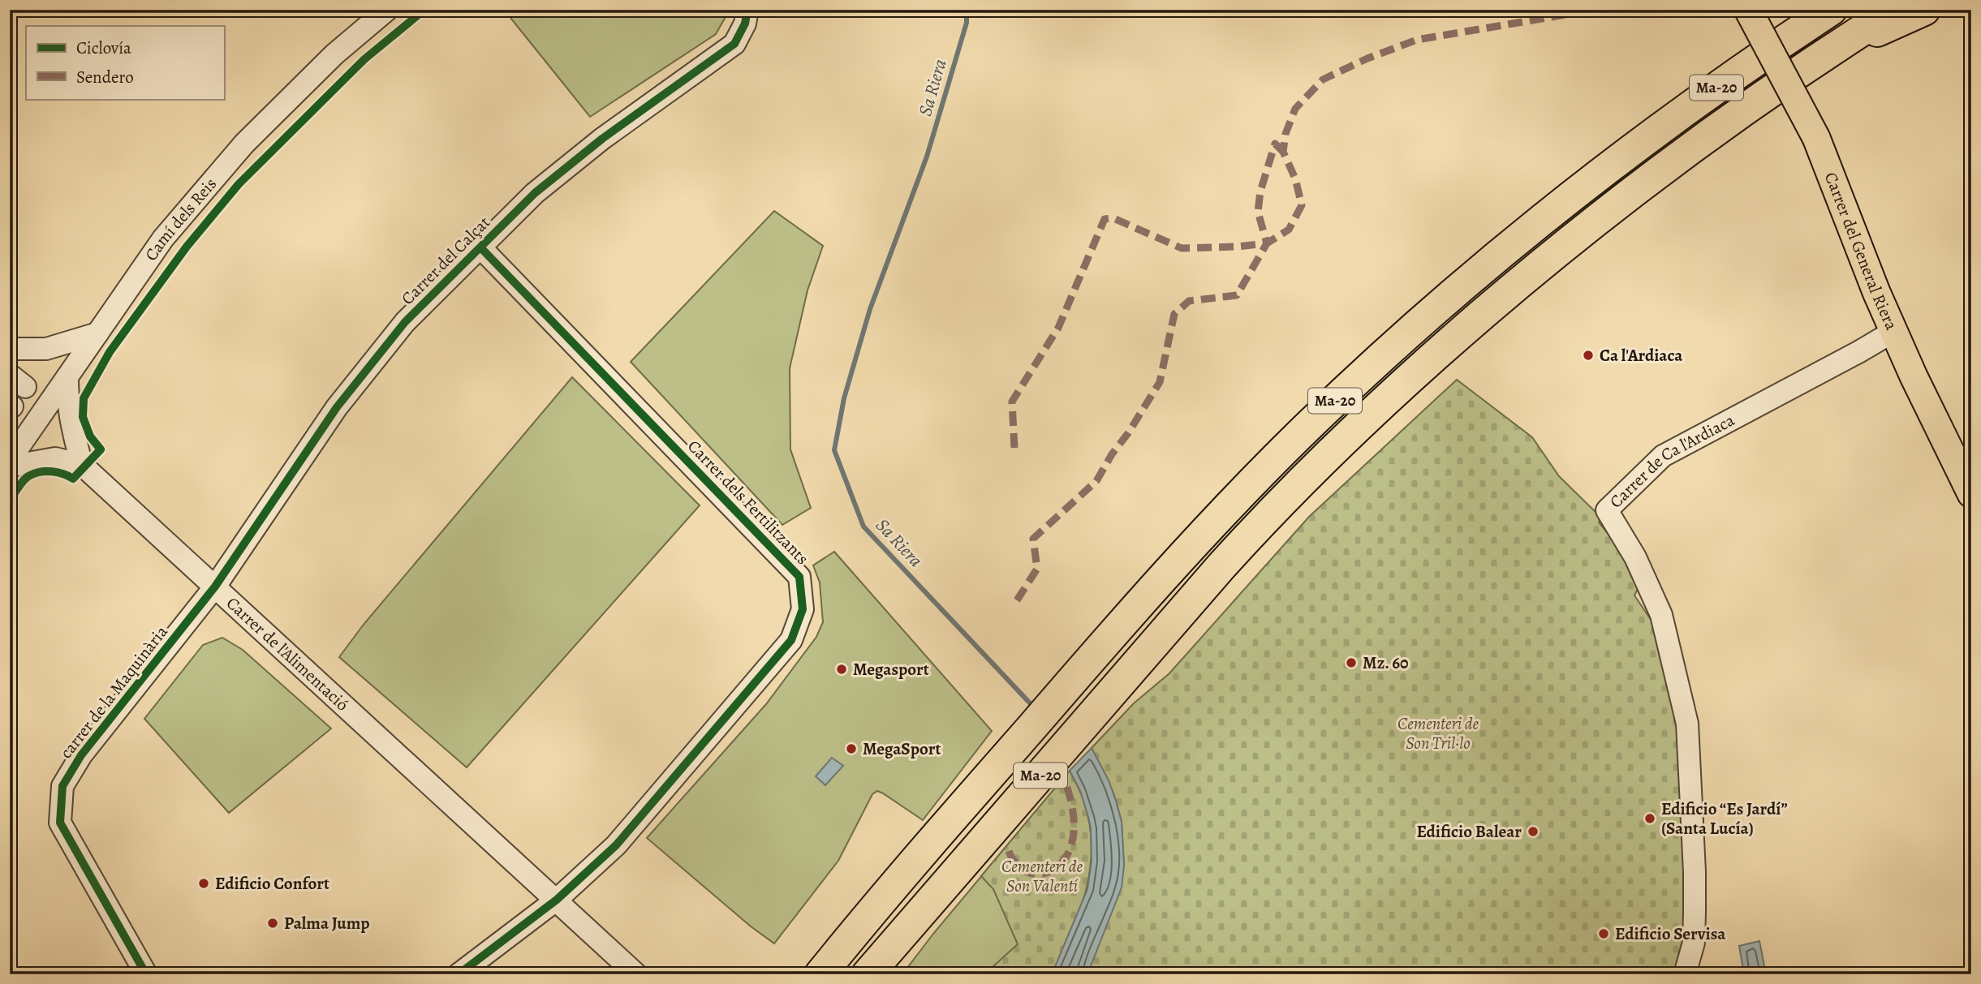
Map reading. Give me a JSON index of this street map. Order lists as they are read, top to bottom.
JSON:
{
  "streets": {
    "highway": ["Ma-20"],
    "main road": ["Carrer del General Riera"],
    "street": [
      "Camí dels Reis",
      "Carrer del Calçat",
      "Carrer de Ca l'Ardiaca",
      "Carrer dels Fertilitzants",
      "Carrer de l'Alimentació",
      "carrer de la Maquinària"
    ]
  },
  "crossings": [
    ["Carrer del General Riera", "Carrer de Ca l'Ardiaca"],
    ["Carrer del Calçat", "Carrer dels Fertilitzants"],
    ["Carrer del Calçat", "Carrer de l'Alimentació"],
    ["Carrer del Calçat", "carrer de la Maquinària"],
    ["Carrer dels Fertilitzants", "Carrer de l'Alimentació"],
    ["Carrer de l'Alimentació", "carrer de la Maquinària"]
  ],
  "water": ["Sa Riera"],
  "parks": ["Cementeri de Son Tril·lo", "Cementeri de Son Valentí"],
  "places": [
    "Ca l'Ardiaca",
    "Mz. 60",
    "Megasport",
    "MegaSport",
    "Edificio “Es Jardí” (Santa Lucía)",
    "Edificio Balear",
    "Edificio Confort",
    "Palma Jump",
    "Edificio Servisa"
  ],
  "legend": ["Ciclovía", "Sendero"]
}
